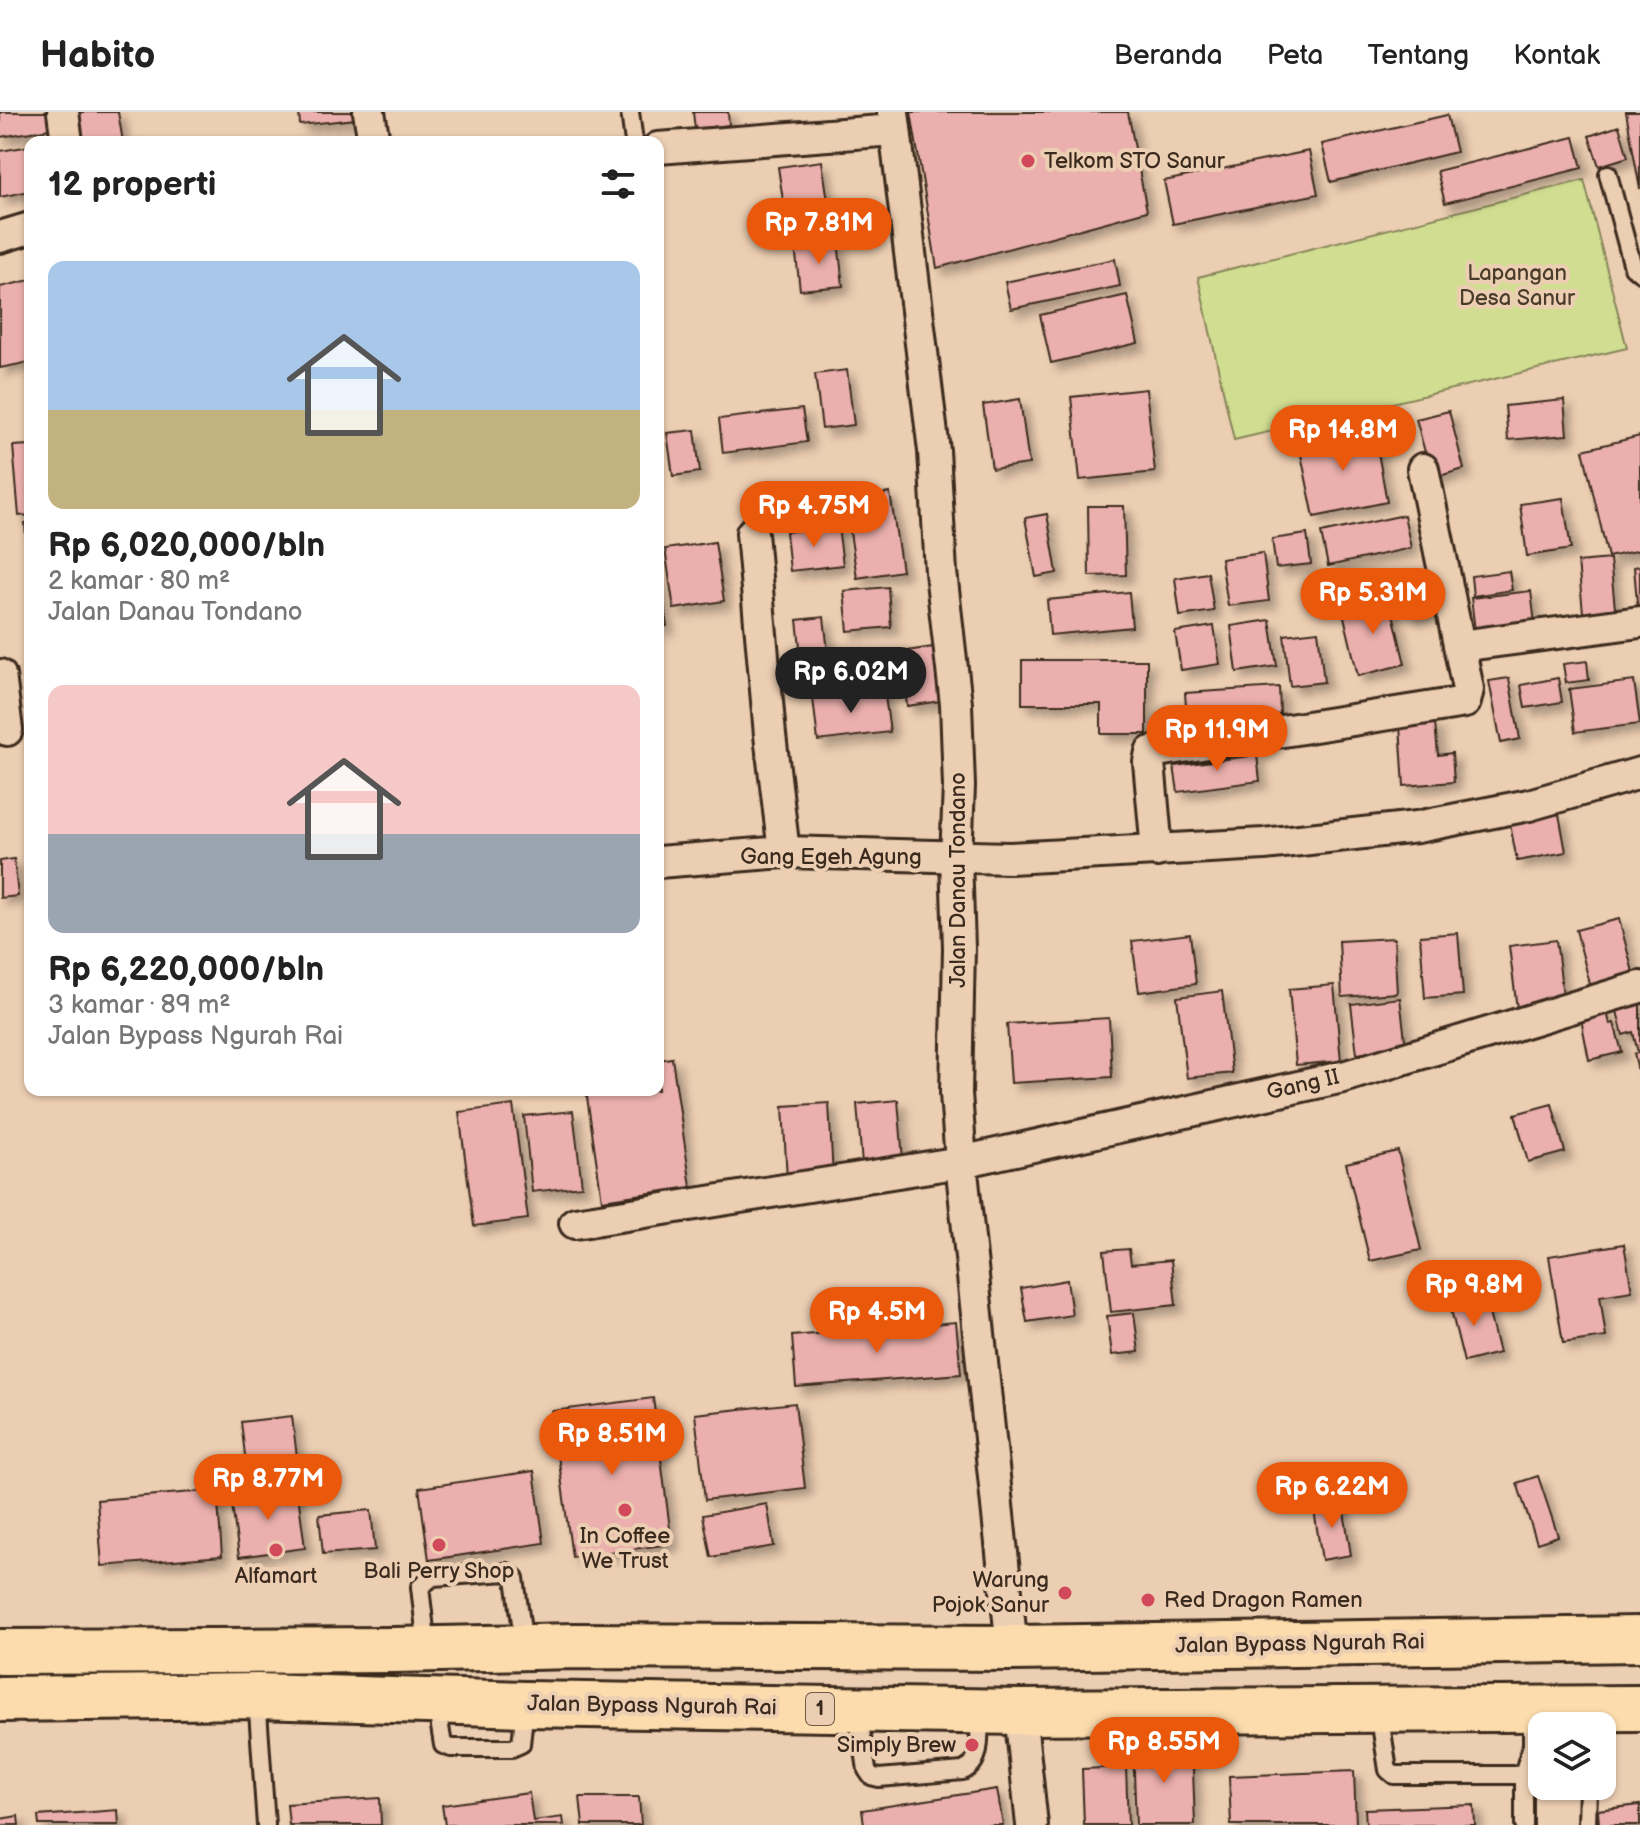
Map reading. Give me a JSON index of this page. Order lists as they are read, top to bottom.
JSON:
{
  "streets": {
    "highway": ["Jalan Bypass Ngurah Rai", "1"],
    "street": ["Gang Egeh Agung", "Jalan Danau Tondano", "Gang II"]
  },
  "crossings": [
    ["Gang Egeh Agung", "Jalan Danau Tondano"],
    ["Jalan Danau Tondano", "Gang II"],
    ["Jalan Danau Tondano", "Jalan Bypass Ngurah Rai"]
  ],
  "parks": ["Lapangan Desa Sanur"],
  "places": [
    "Telkom STO Sanur",
    "In Coffee We Trust",
    "Bali Perry Shop",
    "Alfamart",
    "Warung Pojok Sanur",
    "Red Dragon Ramen",
    "Simply Brew"
  ],
  "page": {
    "header": "Habito",
    "nav": [
      "Beranda",
      "Peta",
      "Tentang",
      "Kontak"
    ],
    "heading": "12 properti",
    "price": [
      "Rp 7.81M",
      "Rp 14.8M",
      "Rp 4.75M",
      "Rp 5.31M",
      "Rp 6.02M",
      "Rp 11.9M",
      "Rp 9.8M",
      "Rp 4.5M",
      "Rp 8.51M",
      "Rp 8.77M",
      "Rp 6.22M",
      "Rp 8.55M"
    ],
    "list": [
      {
        "name": "Rp 6,020,000/bln",
        "note": "2 kamar · 80 m² · Jalan Danau Tondano"
      },
      {
        "name": "Rp 6,220,000/bln",
        "note": "3 kamar · 89 m² · Jalan Bypass Ngurah Rai"
      }
    ]
  }
}
